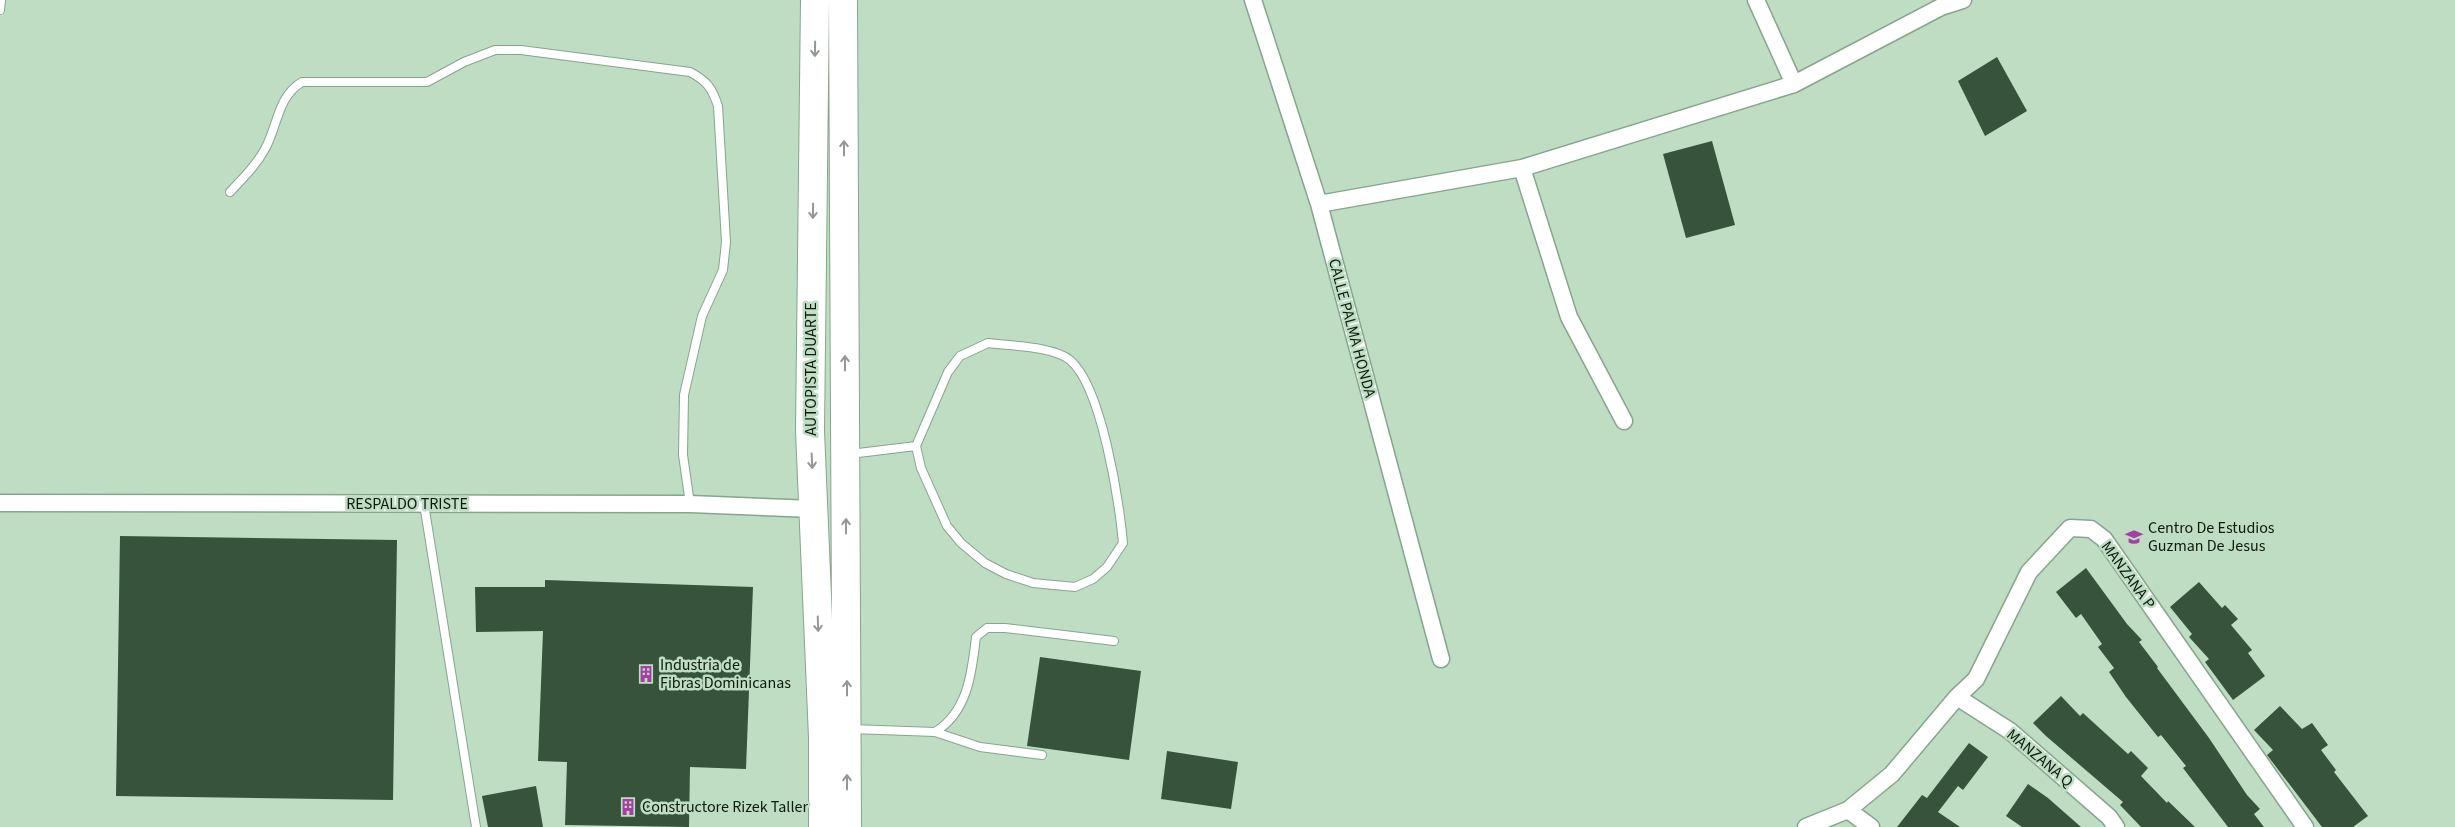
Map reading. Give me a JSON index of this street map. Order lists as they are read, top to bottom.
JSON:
{
  "streets": {
    "highway": ["AUTOPISTA DUARTE"],
    "street": [
      "CALLE PALMA HONDA",
      "RESPALDO TRISTE",
      "MANZANA P",
      "MANZANA Q"
    ]
  },
  "crossings": [
    ["AUTOPISTA DUARTE", "RESPALDO TRISTE"],
    ["MANZANA P", "MANZANA Q"]
  ],
  "places": {
    "school or university": ["Centro De Estudios Guzman De Jesus"],
    "building": ["Industria de Fibras Dominicanas", "Constructore Rizek Taller"]
  }
}
